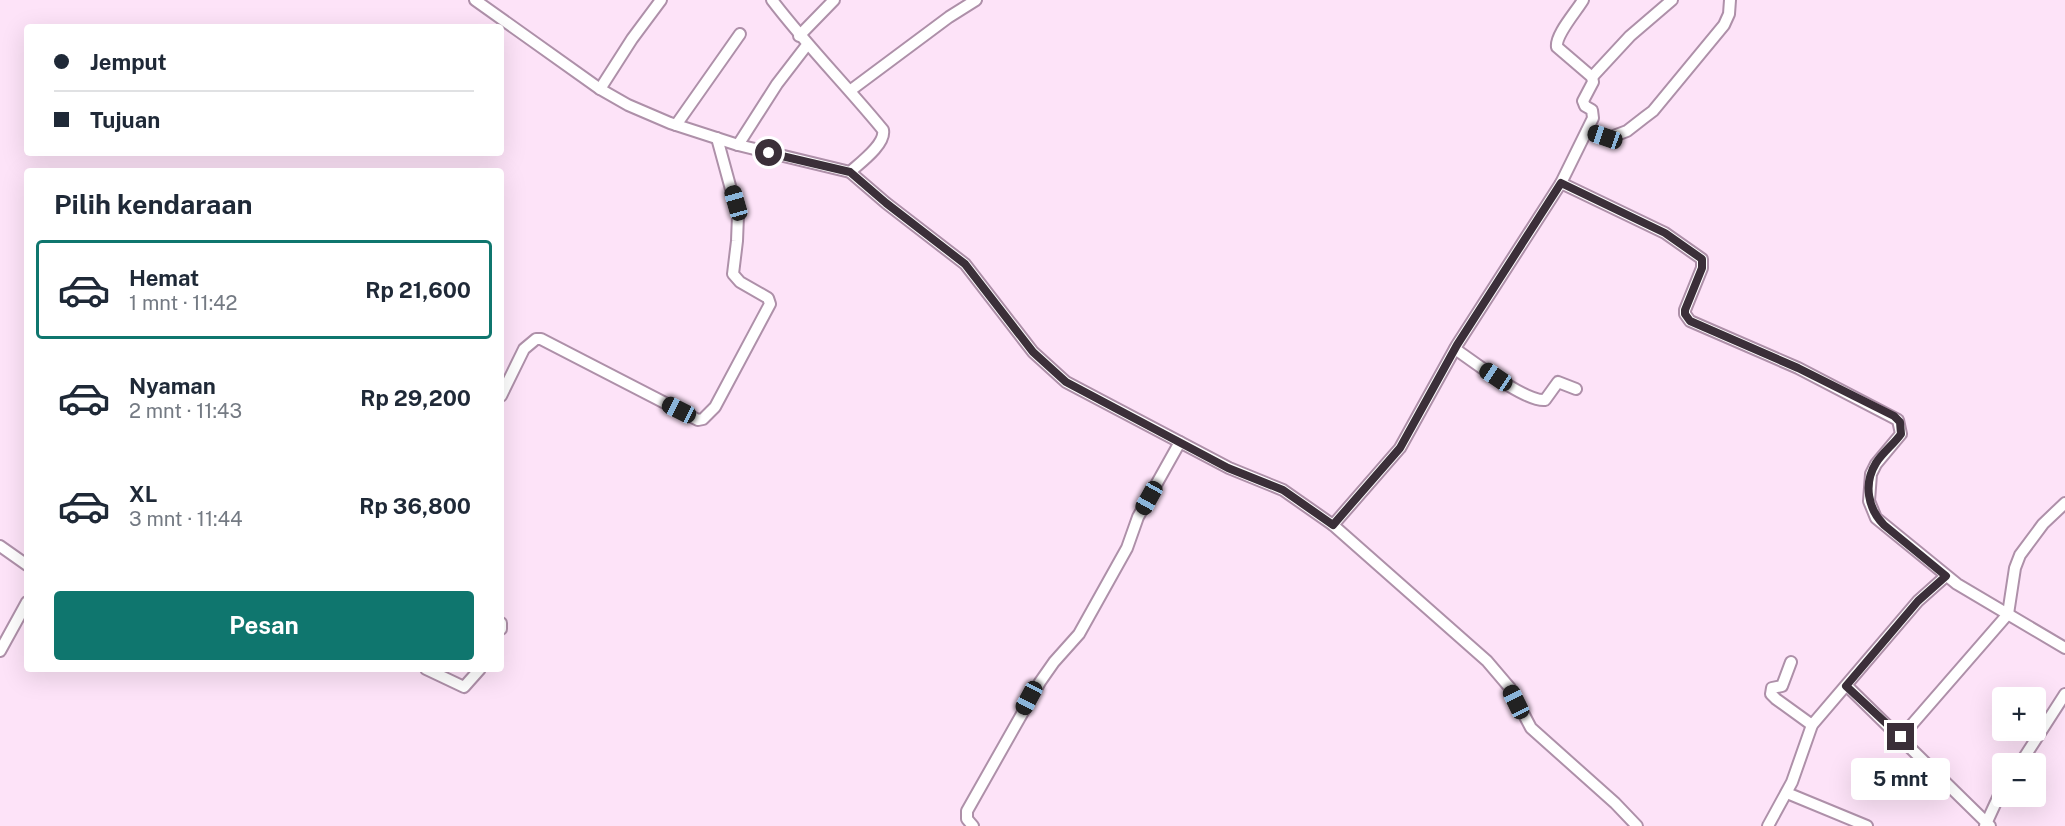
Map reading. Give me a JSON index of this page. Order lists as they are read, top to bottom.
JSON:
{
  "page": {
    "banner": ["Jemput", "Tujuan"],
    "heading": "Pilih kendaraan",
    "list": [
      {
        "name": "Hemat",
        "note": "1 mnt · 11:42",
        "value": "Rp 21,600"
      },
      {
        "name": "Nyaman",
        "note": "2 mnt · 11:43",
        "value": "Rp 29,200"
      },
      {
        "name": "XL",
        "note": "3 mnt · 11:44",
        "value": "Rp 36,800"
      }
    ],
    "buttons": "Pesan",
    "map_buttons": ["+", "−"],
    "bubble": "5 mnt"
  }
}
